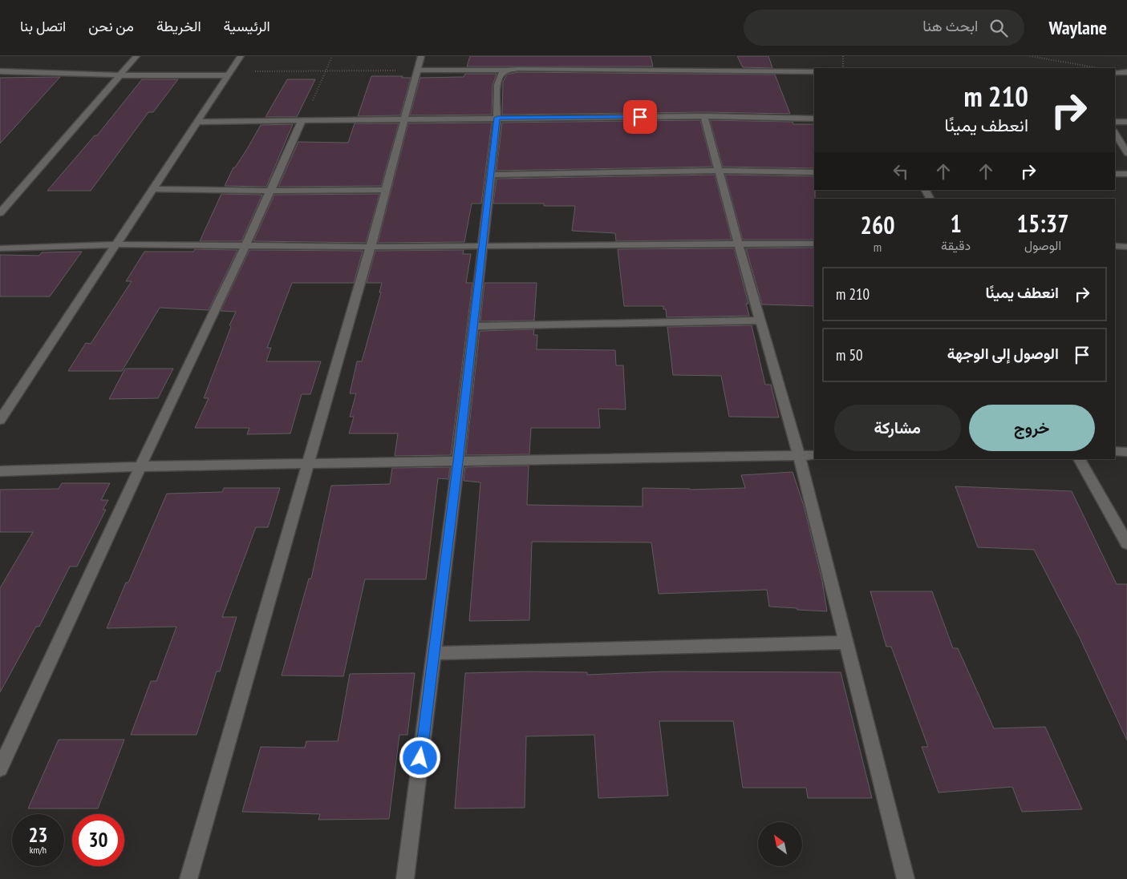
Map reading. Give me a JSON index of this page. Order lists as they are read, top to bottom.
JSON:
{
  "north": "top left",
  "page": {
    "header": "Waylane",
    "search": "ابحث هنا",
    "nav": [
      "الرئيسية",
      "الخريطة",
      "من نحن",
      "اتصل بنا"
    ],
    "turn": ["210 m", "انعطف يمينًا"],
    "eta": [
      "15:37",
      "الوصول",
      "1",
      "دقيقة",
      "260",
      "m"
    ],
    "list": [
      {
        "name": "انعطف يمينًا",
        "value": "210 m"
      },
      {
        "name": "الوصول إلى الوجهة",
        "value": "50 m"
      }
    ],
    "buttons": ["خروج", "مشاركة"],
    "speed": "23 km/h",
    "limit": "30"
  }
}
